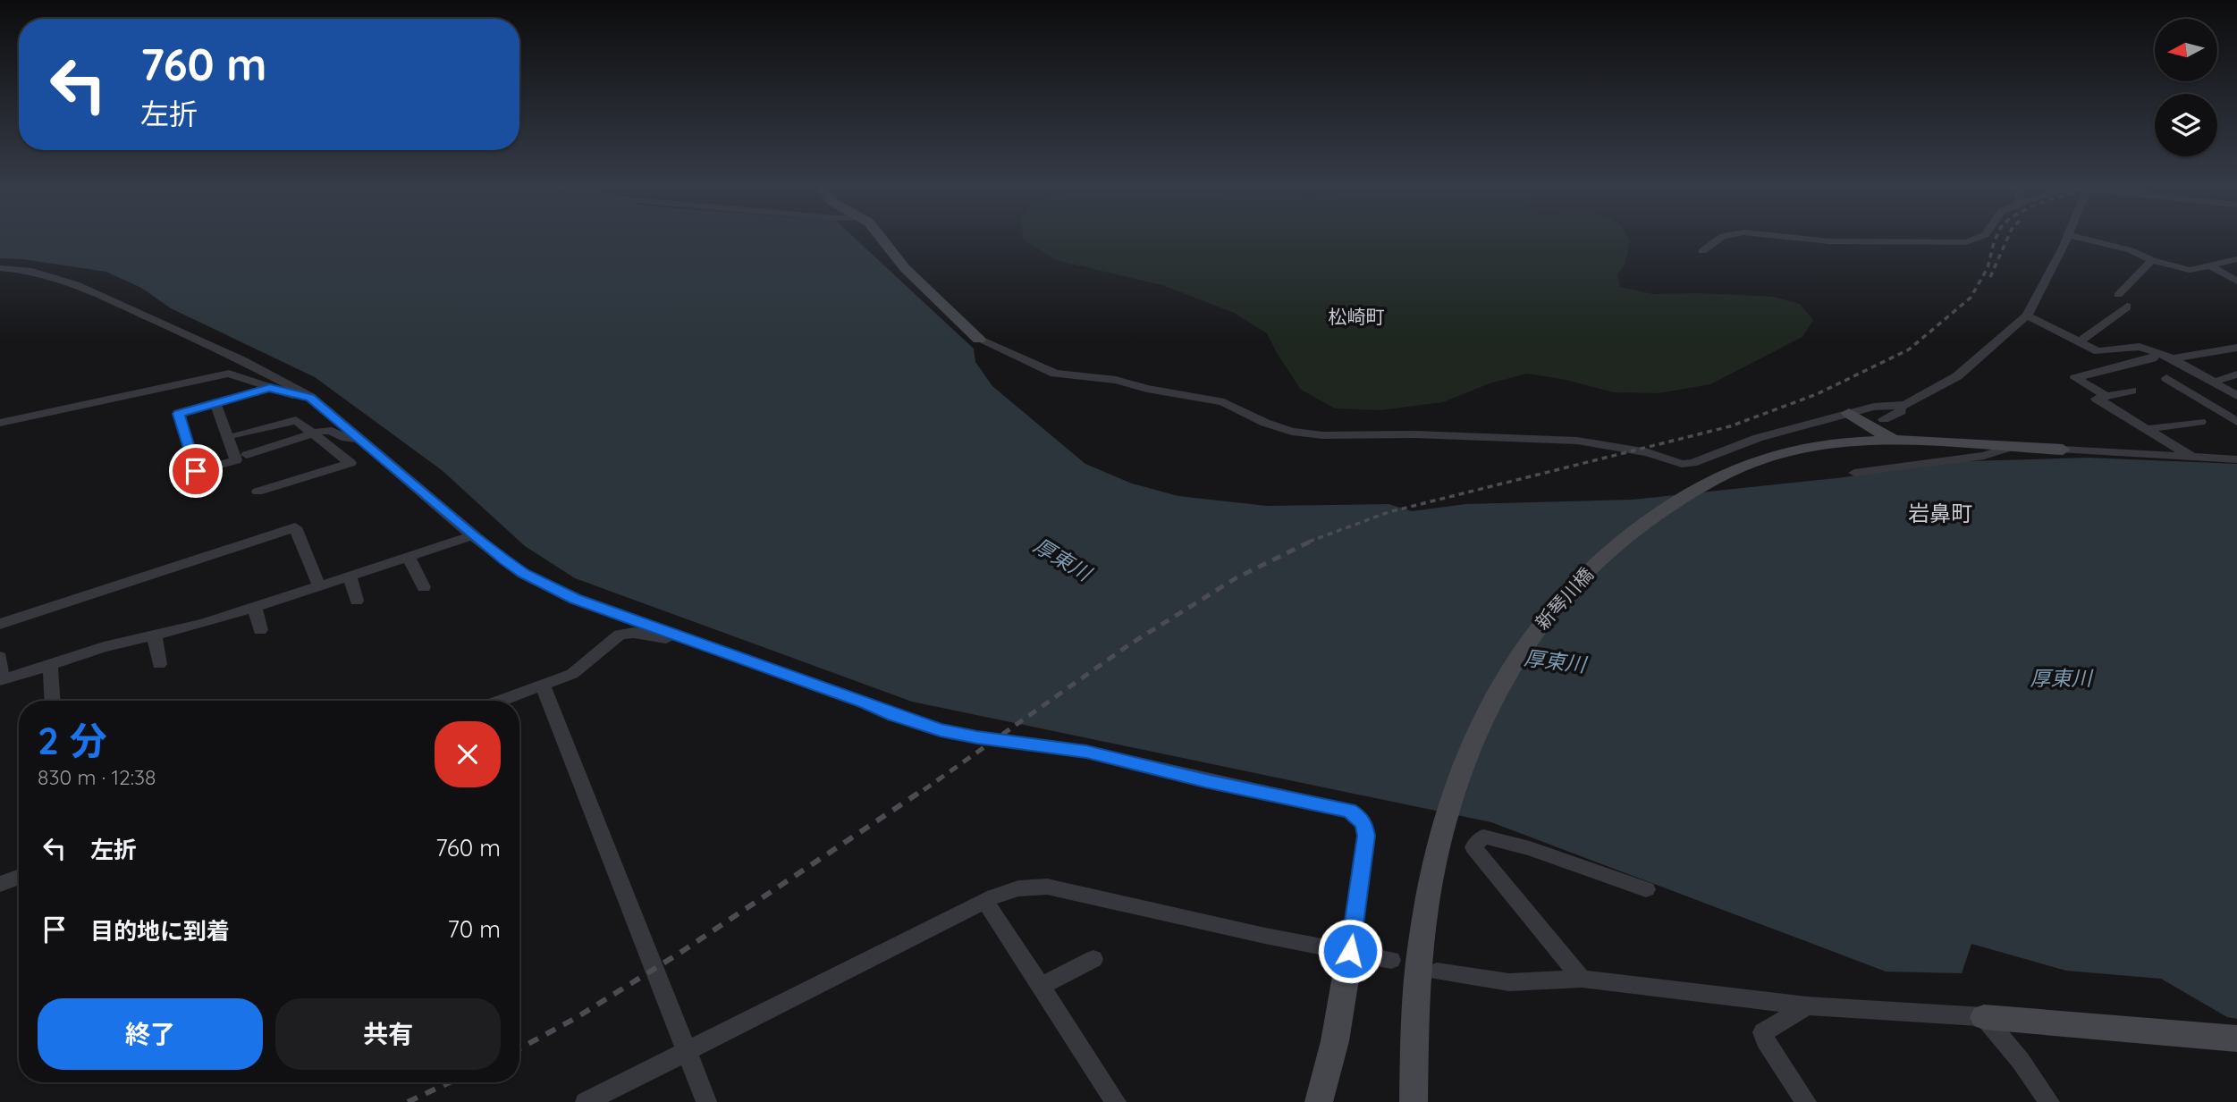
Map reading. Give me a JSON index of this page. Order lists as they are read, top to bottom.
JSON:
{
  "streets": {
    "street": ["新琴川橋"]
  },
  "districts": ["松崎町", "岩鼻町"],
  "water": ["厚東川"],
  "north": "left",
  "page": {
    "turn": ["760 m", "左折"],
    "heading": ["2 分", "830 m · 12:38"],
    "list": [
      {
        "name": "左折",
        "value": "760 m"
      },
      {
        "name": "目的地に到着",
        "value": "70 m"
      }
    ],
    "buttons": ["終了", "共有"]
  }
}
